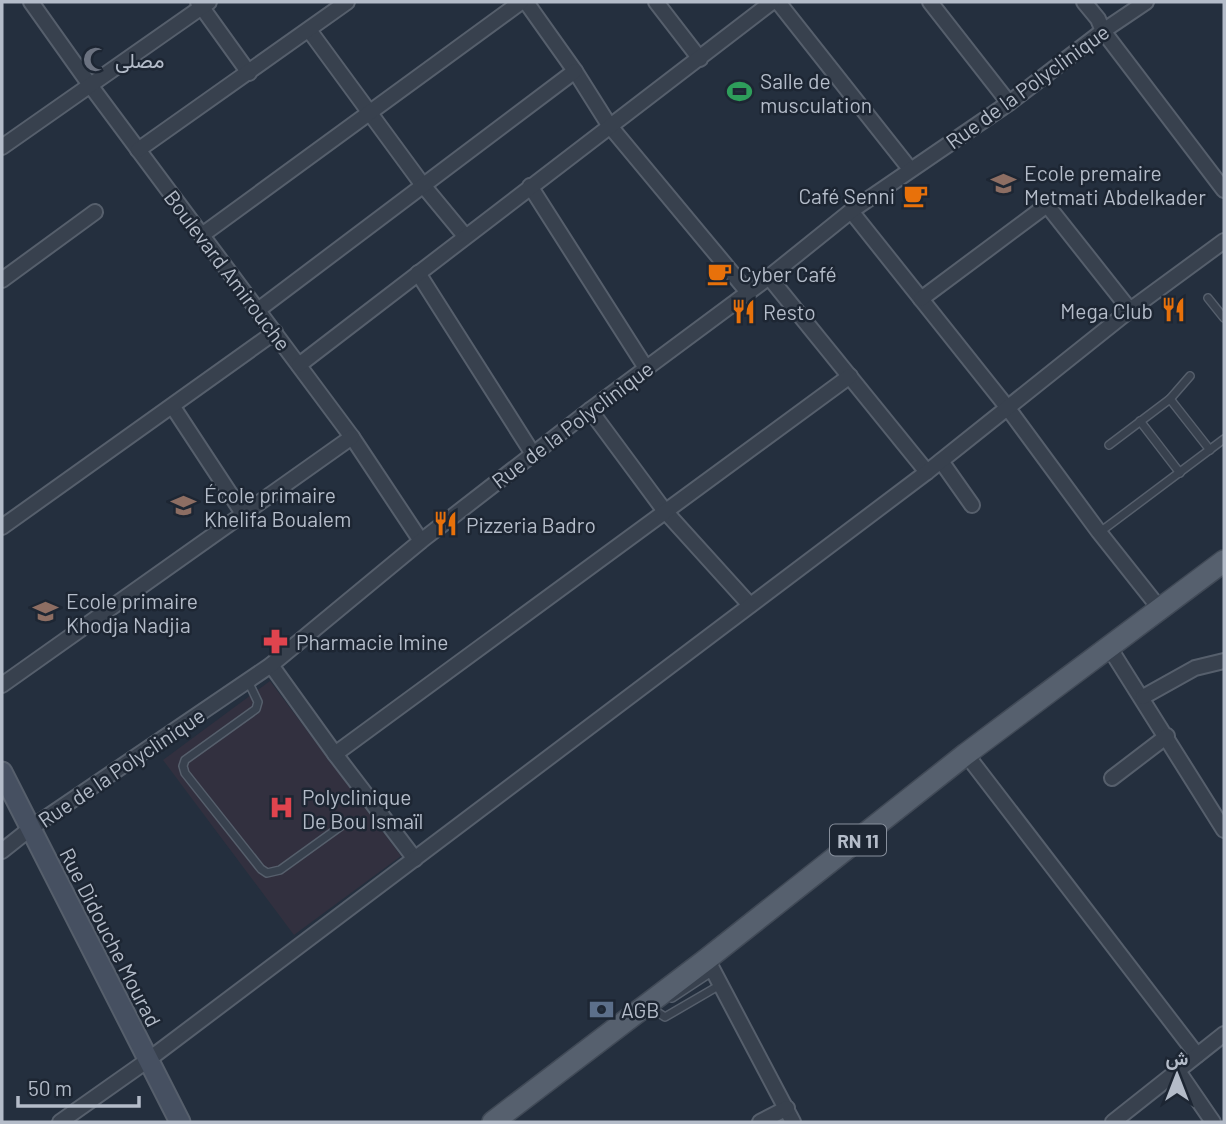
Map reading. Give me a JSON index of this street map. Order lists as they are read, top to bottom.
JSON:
{
  "streets": {
    "main road": ["RN 11", "Rue Didouche Mourad"],
    "street": ["Rue de la Polyclinique", "Boulevard Amirouche"]
  },
  "crossings": [
    ["Rue de la Polyclinique", "Boulevard Amirouche"],
    ["Rue de la Polyclinique", "Rue Didouche Mourad"]
  ],
  "places": {
    "mosque": ["مصلى"],
    "sports": ["Salle de musculation"],
    "school or university": ["Ecole premaire Metmati Abdelkader", "École primaire Khelifa Boualem", "Ecole primaire Khodja Nadjia"],
    "cafe": ["Café Senni", "Cyber Café"],
    "restaurant": ["Mega Club", "Resto", "Pizzeria Badro"],
    "pharmacy": ["Pharmacie Imine"],
    "hospital": ["Polyclinique De Bou Ismaïl"],
    "bank": ["AGB"]
  },
  "scale_bar": "50 m",
  "north": "top"
}
